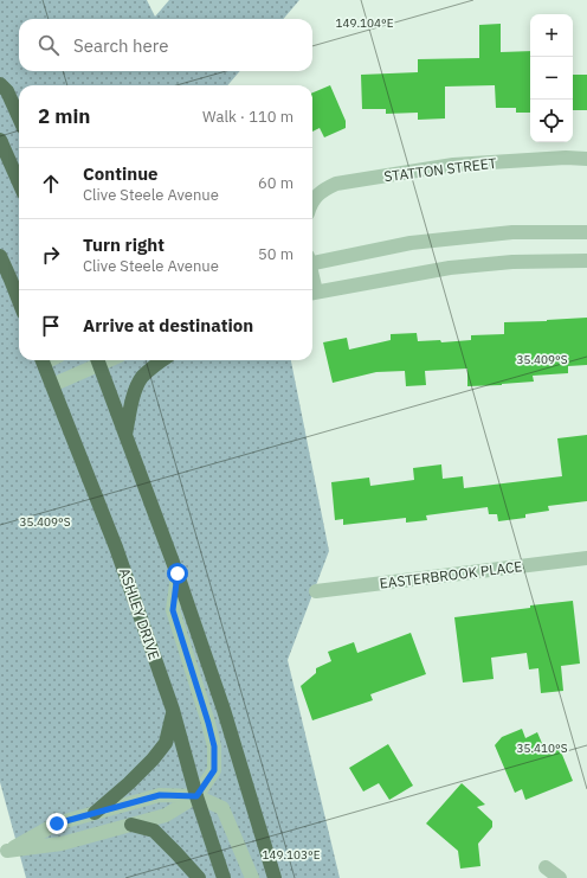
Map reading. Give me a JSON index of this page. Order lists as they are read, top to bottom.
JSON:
{
  "streets": {
    "main road": ["ASHLEY DRIVE"],
    "street": ["STATTON STREET", "EASTERBROOK PLACE"]
  },
  "page": {
    "map_buttons": ["+", "−"],
    "search": "Search here",
    "heading": ["2 min", "Walk · 110 m"],
    "list": [
      ["Continue", "Clive Steele Avenue", "60 m"],
      ["Turn right", "Clive Steele Avenue", "50 m"],
      "Arrive at destination"
    ]
  },
  "coordinates": [
    "149.104°E",
    "35.409°S",
    "35.410°S",
    "149.103°E"
  ]
}
